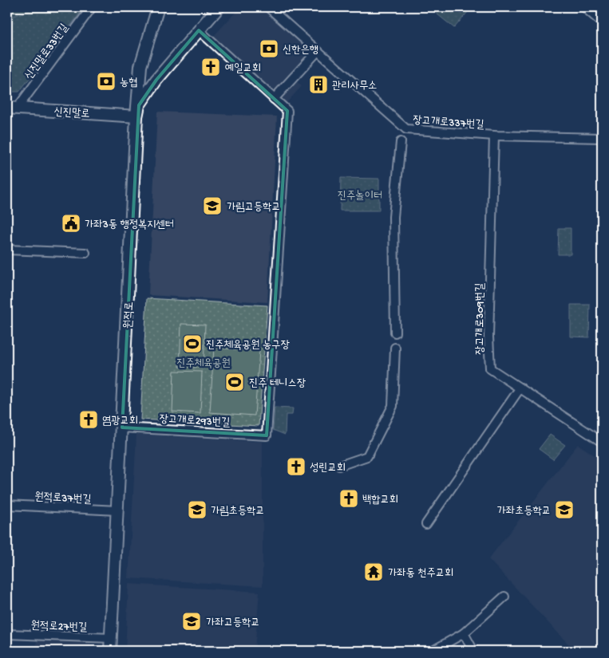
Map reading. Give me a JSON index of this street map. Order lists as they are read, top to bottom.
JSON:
{
  "streets": {
    "street": [
      "신진말로33번길",
      "신진말로",
      "장고개로337번길",
      "원적로",
      "장고개로309번길",
      "장고개로293번길",
      "원적로37번길",
      "원적로27번길"
    ]
  },
  "crossings": [
    ["신진말로33번길", "신진말로"],
    ["신진말로", "원적로"],
    ["장고개로337번길", "장고개로309번길"],
    ["원적로", "장고개로293번길"],
    ["원적로", "원적로37번길"],
    ["원적로", "원적로27번길"]
  ],
  "parks": ["진주놀이터", "진주체육공원"],
  "places": {
    "bank": ["신한은행", "농협"],
    "church": [
      "예일교회",
      "염광교회",
      "성린교회",
      "백합교회"
    ],
    "building": ["관리사무소"],
    "school or university": [
      "가림고등학교",
      "가림초등학교",
      "가좌초등학교",
      "가좌고등학교"
    ],
    "public building": ["가좌3동 행정복지센터"],
    "sports": ["진주체육공원 농구장", "진주 테니스장"],
    "temple": ["가좌동 천주교회"]
  }
}
